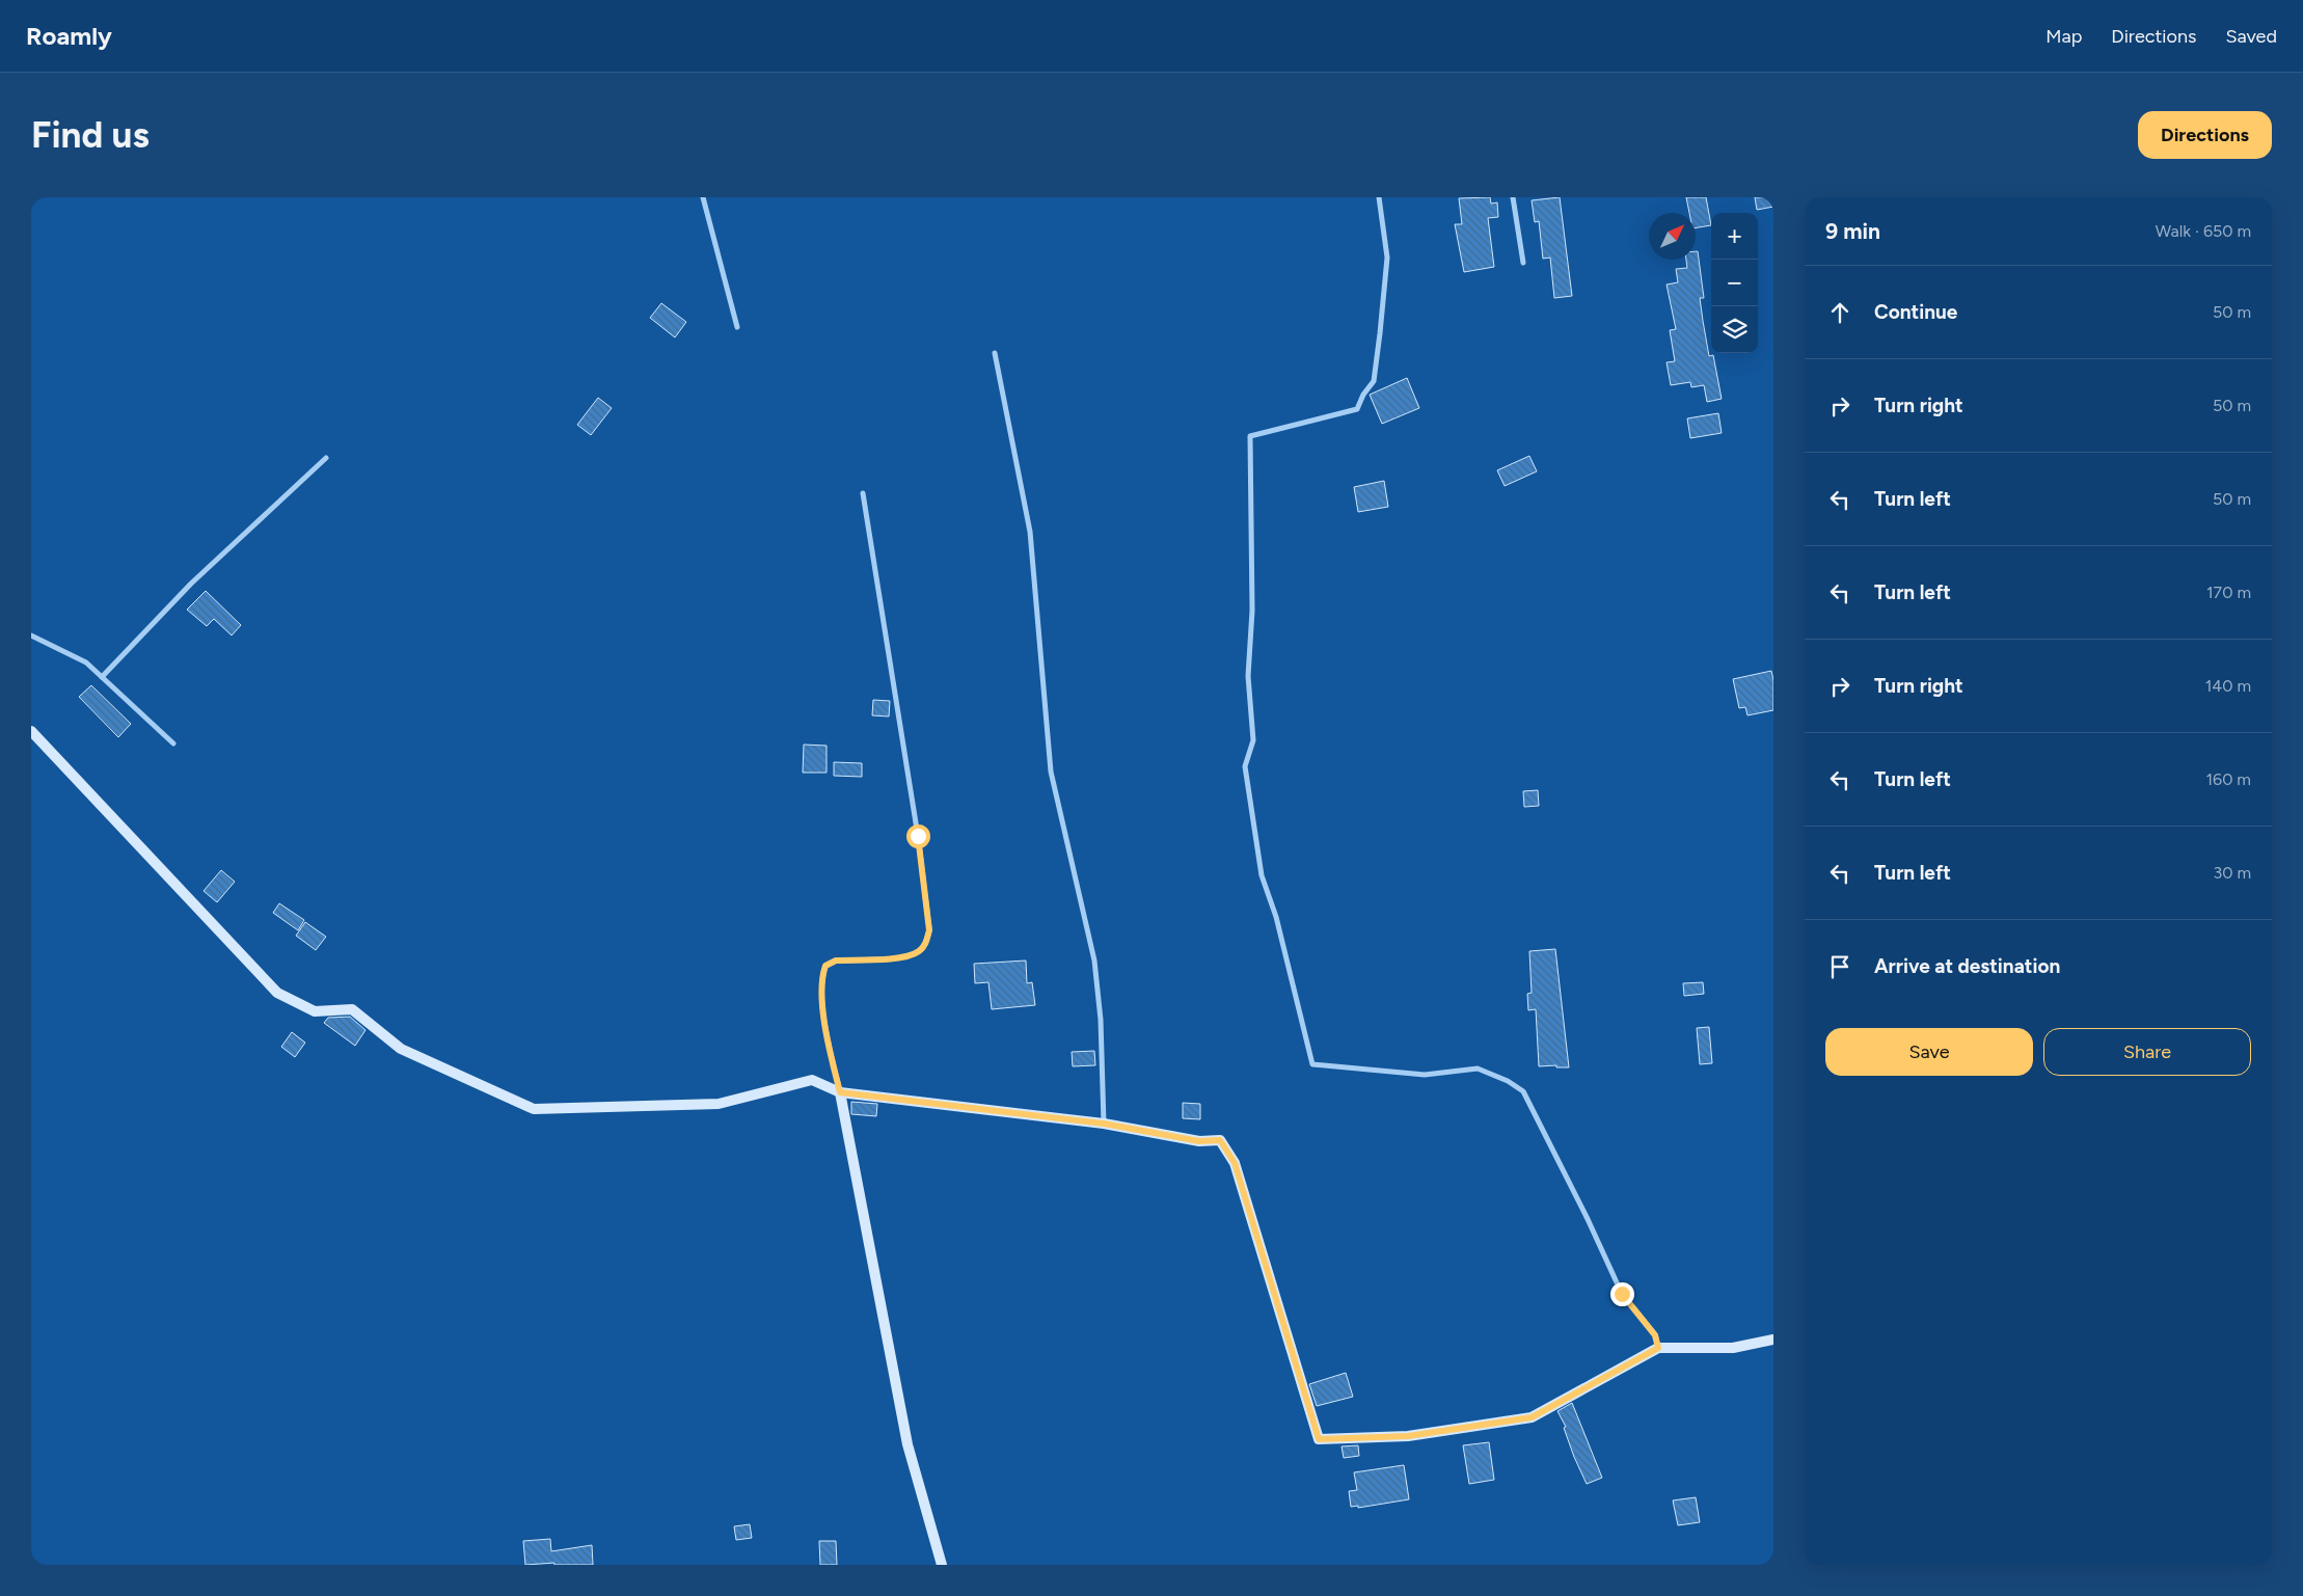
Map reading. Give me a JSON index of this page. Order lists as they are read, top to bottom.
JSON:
{
  "north": "top right",
  "page": {
    "header": "Roamly",
    "nav": ["Map", "Directions", "Saved"],
    "buttons": [
      "Directions",
      ["Save", "Share"]
    ],
    "title": "Find us",
    "heading": ["9 min", "Walk · 650 m"],
    "map_buttons": ["+", "−"],
    "list": [
      ["Continue", "50 m"],
      ["Turn right", "50 m"],
      ["Turn left", "50 m"],
      ["Turn left", "170 m"],
      ["Turn right", "140 m"],
      ["Turn left", "160 m"],
      ["Turn left", "30 m"],
      "Arrive at destination"
    ]
  }
}
